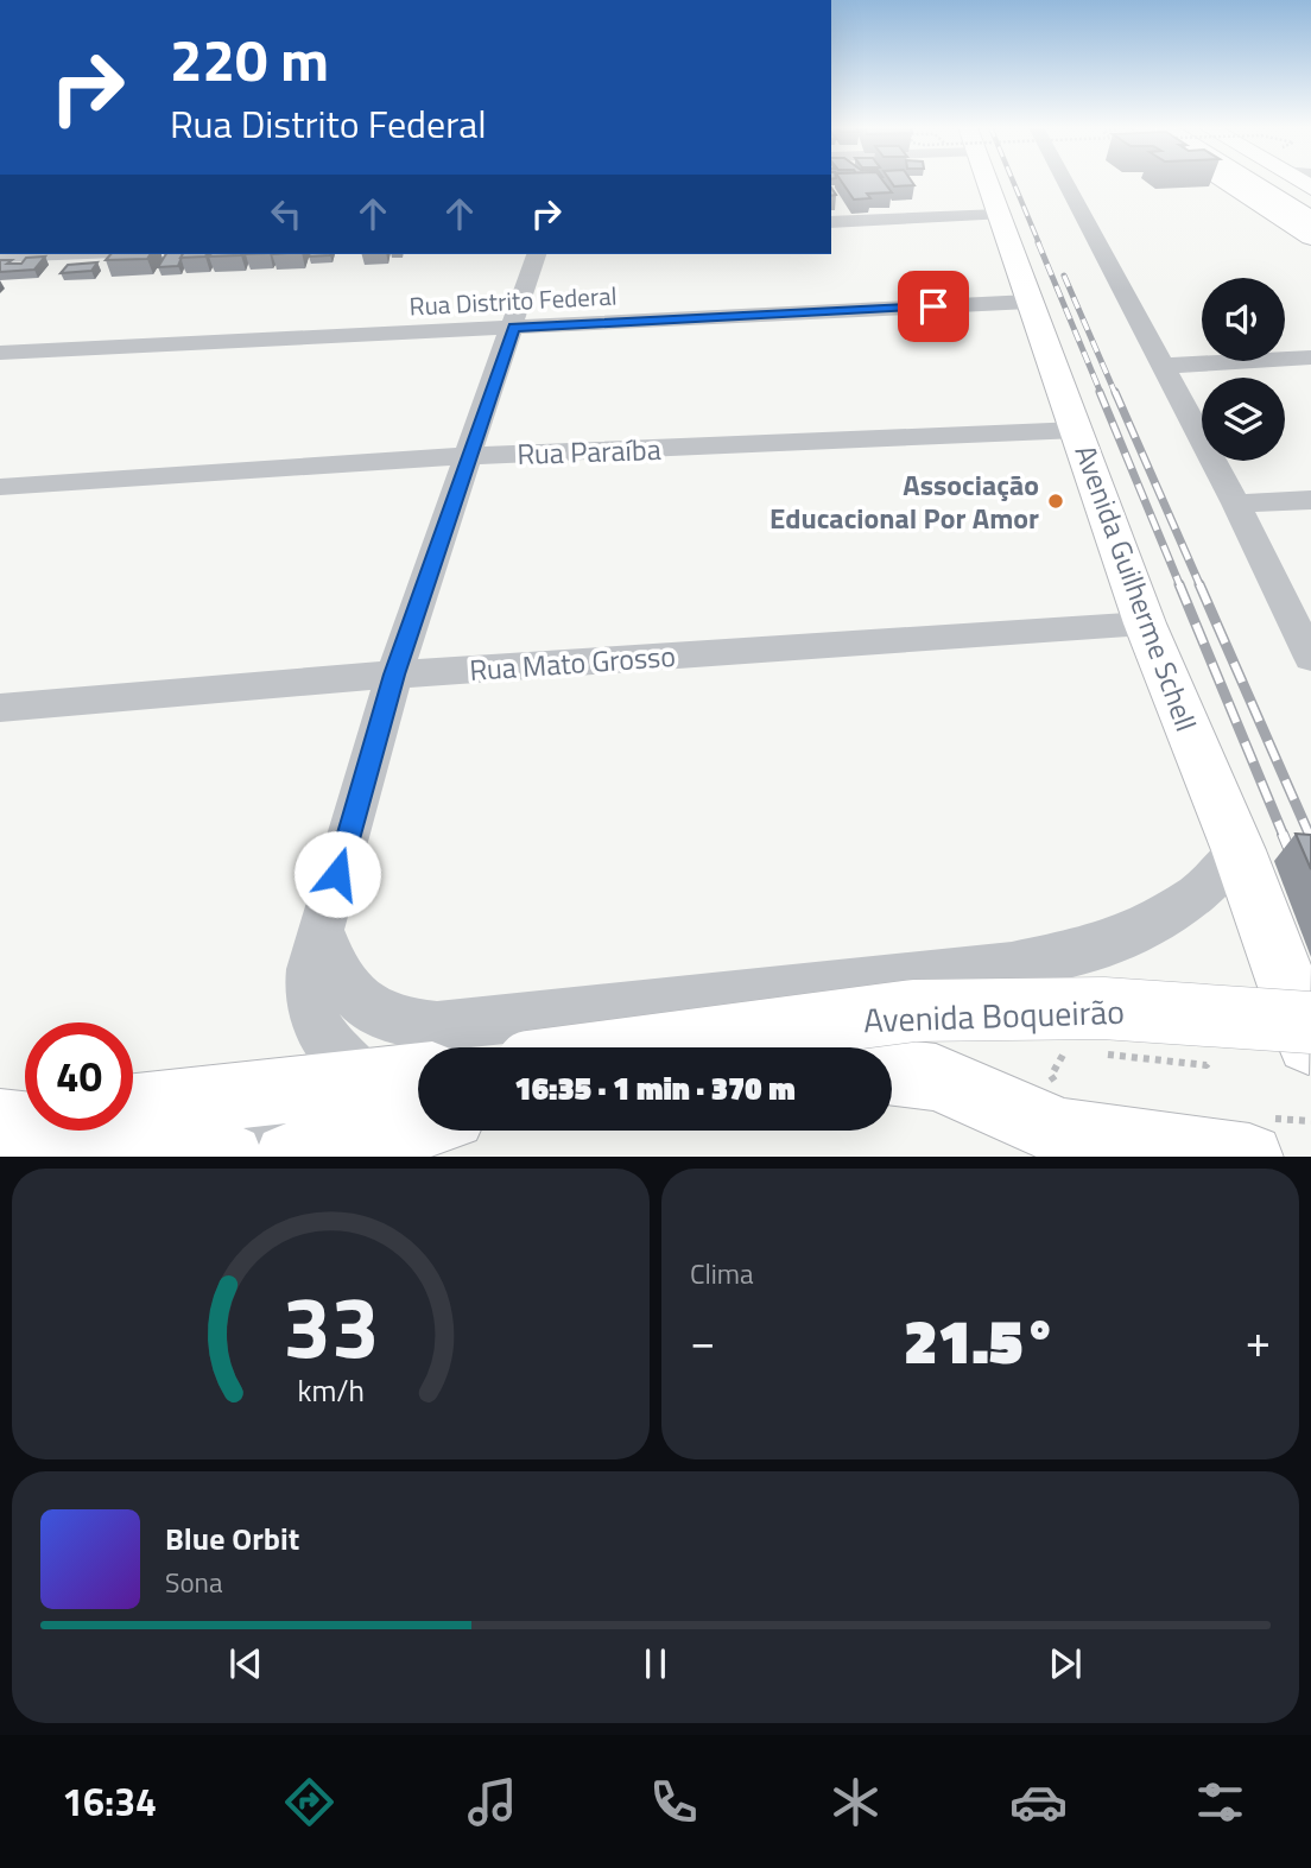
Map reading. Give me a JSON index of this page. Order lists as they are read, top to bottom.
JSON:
{
  "streets": {
    "main road": ["Avenida Guilherme Schell", "Avenida Boqueirão"],
    "street": ["Rua Distrito Federal", "Rua Paraíba", "Rua Mato Grosso"]
  },
  "crossings": [
    ["Rua Distrito Federal", "Avenida Guilherme Schell"],
    ["Rua Paraíba", "Avenida Guilherme Schell"],
    ["Avenida Guilherme Schell", "Rua Mato Grosso"]
  ],
  "places": ["Associação Educacional Por Amor"],
  "page": {
    "turn": ["220 m", "Rua Distrito Federal"],
    "limit": "40",
    "trip": "16:35 · 1 min · 370 m",
    "tile": "Clima",
    "heat": ["−", "21.5°", "+"],
    "song": ["Blue Orbit", "Sona"],
    "tabs": "16:34",
    "gauge": ["33", "km/h"]
  }
}
